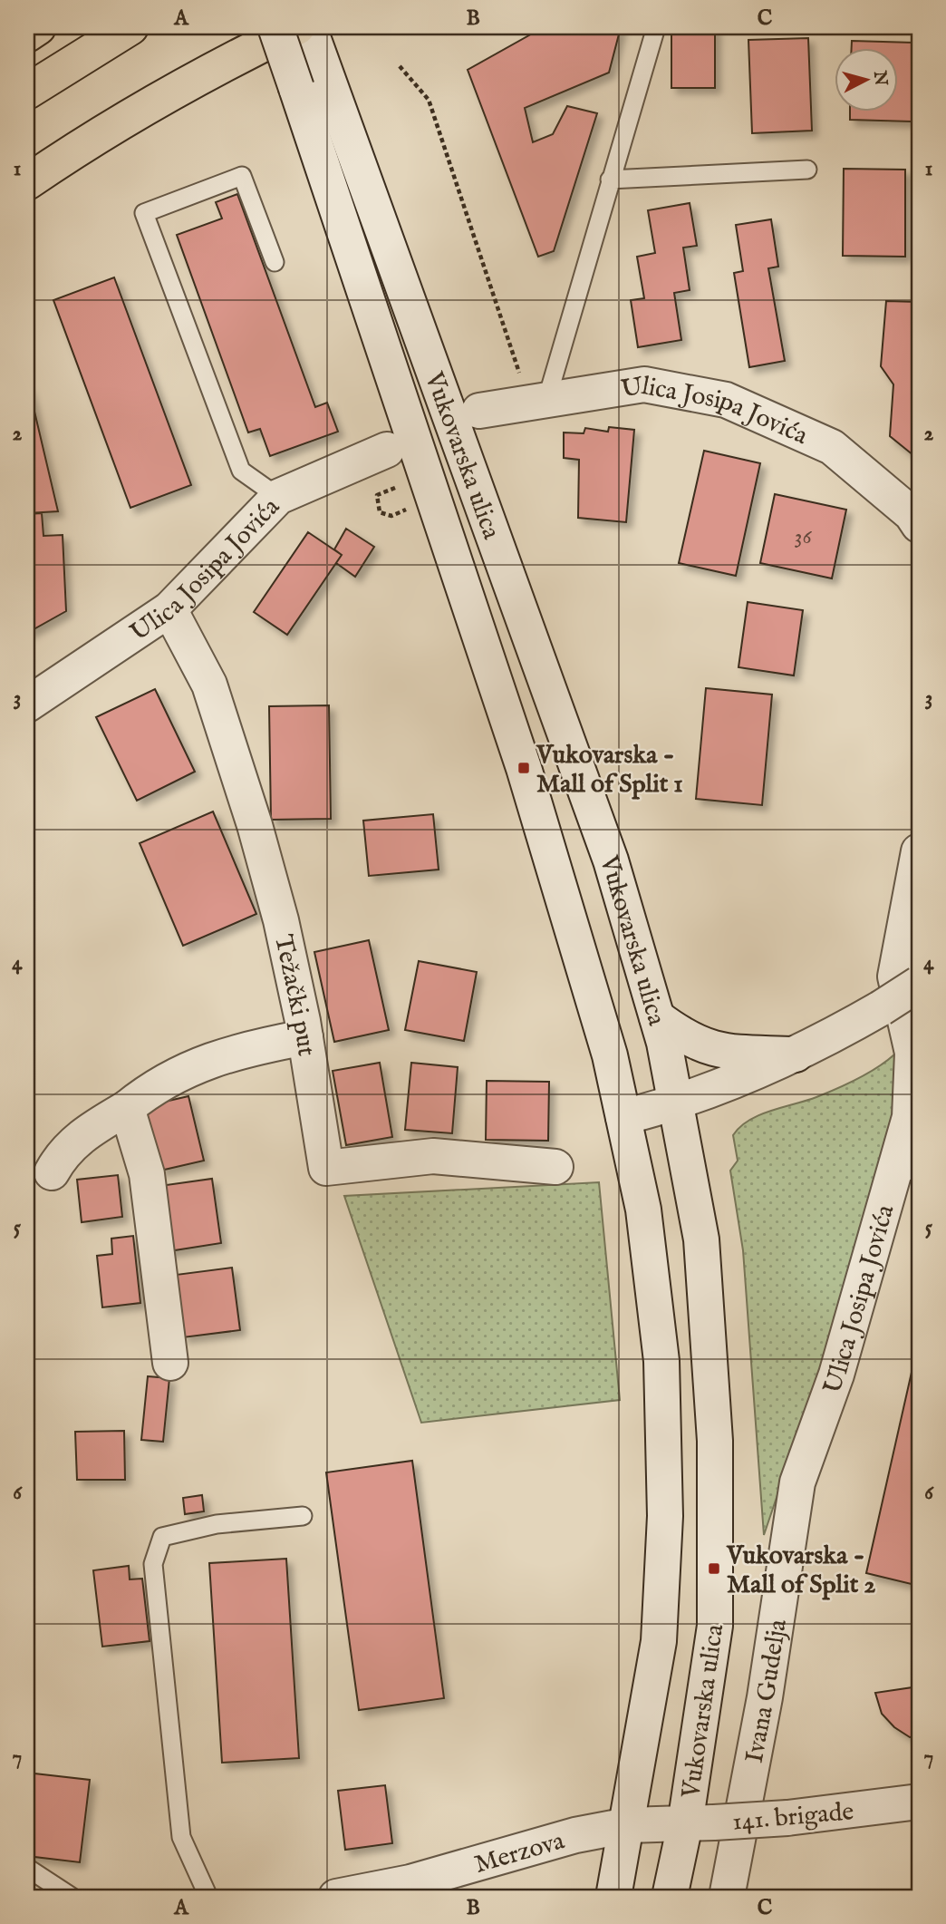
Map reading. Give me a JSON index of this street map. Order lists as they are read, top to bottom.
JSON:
{
  "streets": {
    "street": [
      "Ulica Josipa Jovića",
      "Vukovarska ulica",
      "Težački put",
      "Ivana Gudelja",
      "141. brigade",
      "Merzova"
    ]
  },
  "crossings": [
    ["Ulica Josipa Jovića", "Težački put"],
    ["Ulica Josipa Jovića", "Ivana Gudelja"],
    ["Vukovarska ulica", "141. brigade"],
    ["Vukovarska ulica", "Merzova"],
    ["141. brigade", "Merzova"]
  ],
  "places": {
    "transit": ["Vukovarska - Mall of Split 1", "Vukovarska - Mall of Split 2"]
  },
  "house_numbers": ["36"],
  "north": "right",
  "grid": {
    "columns": ["A", "B", "C"],
    "rows": [
      "1",
      "2",
      "3",
      "4",
      "5",
      "6",
      "7"
    ]
  }
}
